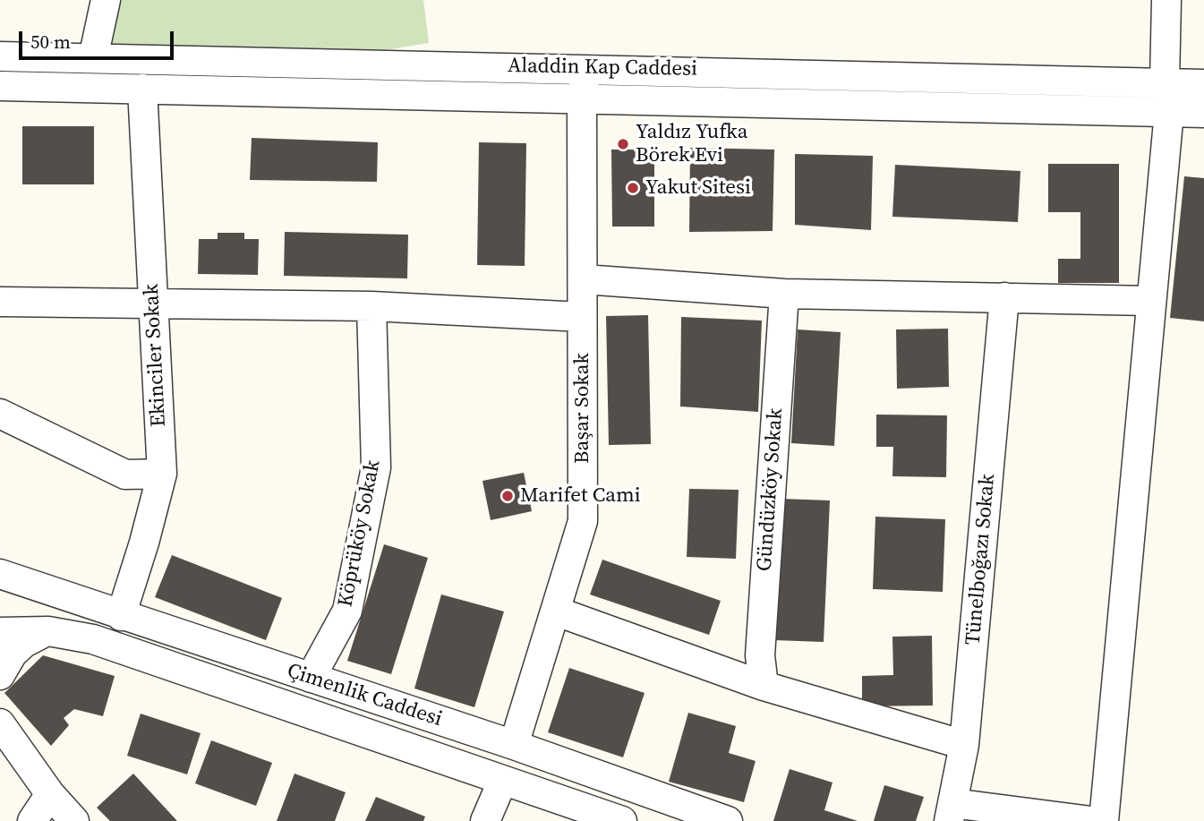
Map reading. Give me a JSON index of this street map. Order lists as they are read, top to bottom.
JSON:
{
  "streets": {
    "street": [
      "Aladdin Kap Caddesi",
      "Ekinciler Sokak",
      "Başar Sokak",
      "Gündüzköy Sokak",
      "Köprüköy Sokak",
      "Tünelboğazı Sokak",
      "Çimenlik Caddesi"
    ]
  },
  "crossings": [
    ["Aladdin Kap Caddesi", "Ekinciler Sokak"],
    ["Aladdin Kap Caddesi", "Başar Sokak"],
    ["Ekinciler Sokak", "Çimenlik Caddesi"],
    ["Başar Sokak", "Çimenlik Caddesi"],
    ["Köprüköy Sokak", "Çimenlik Caddesi"]
  ],
  "places": ["Yaldız Yufka Börek Evi", "Yakut Sitesi", "Marifet Cami"],
  "scale_bar": "50 m"
}
